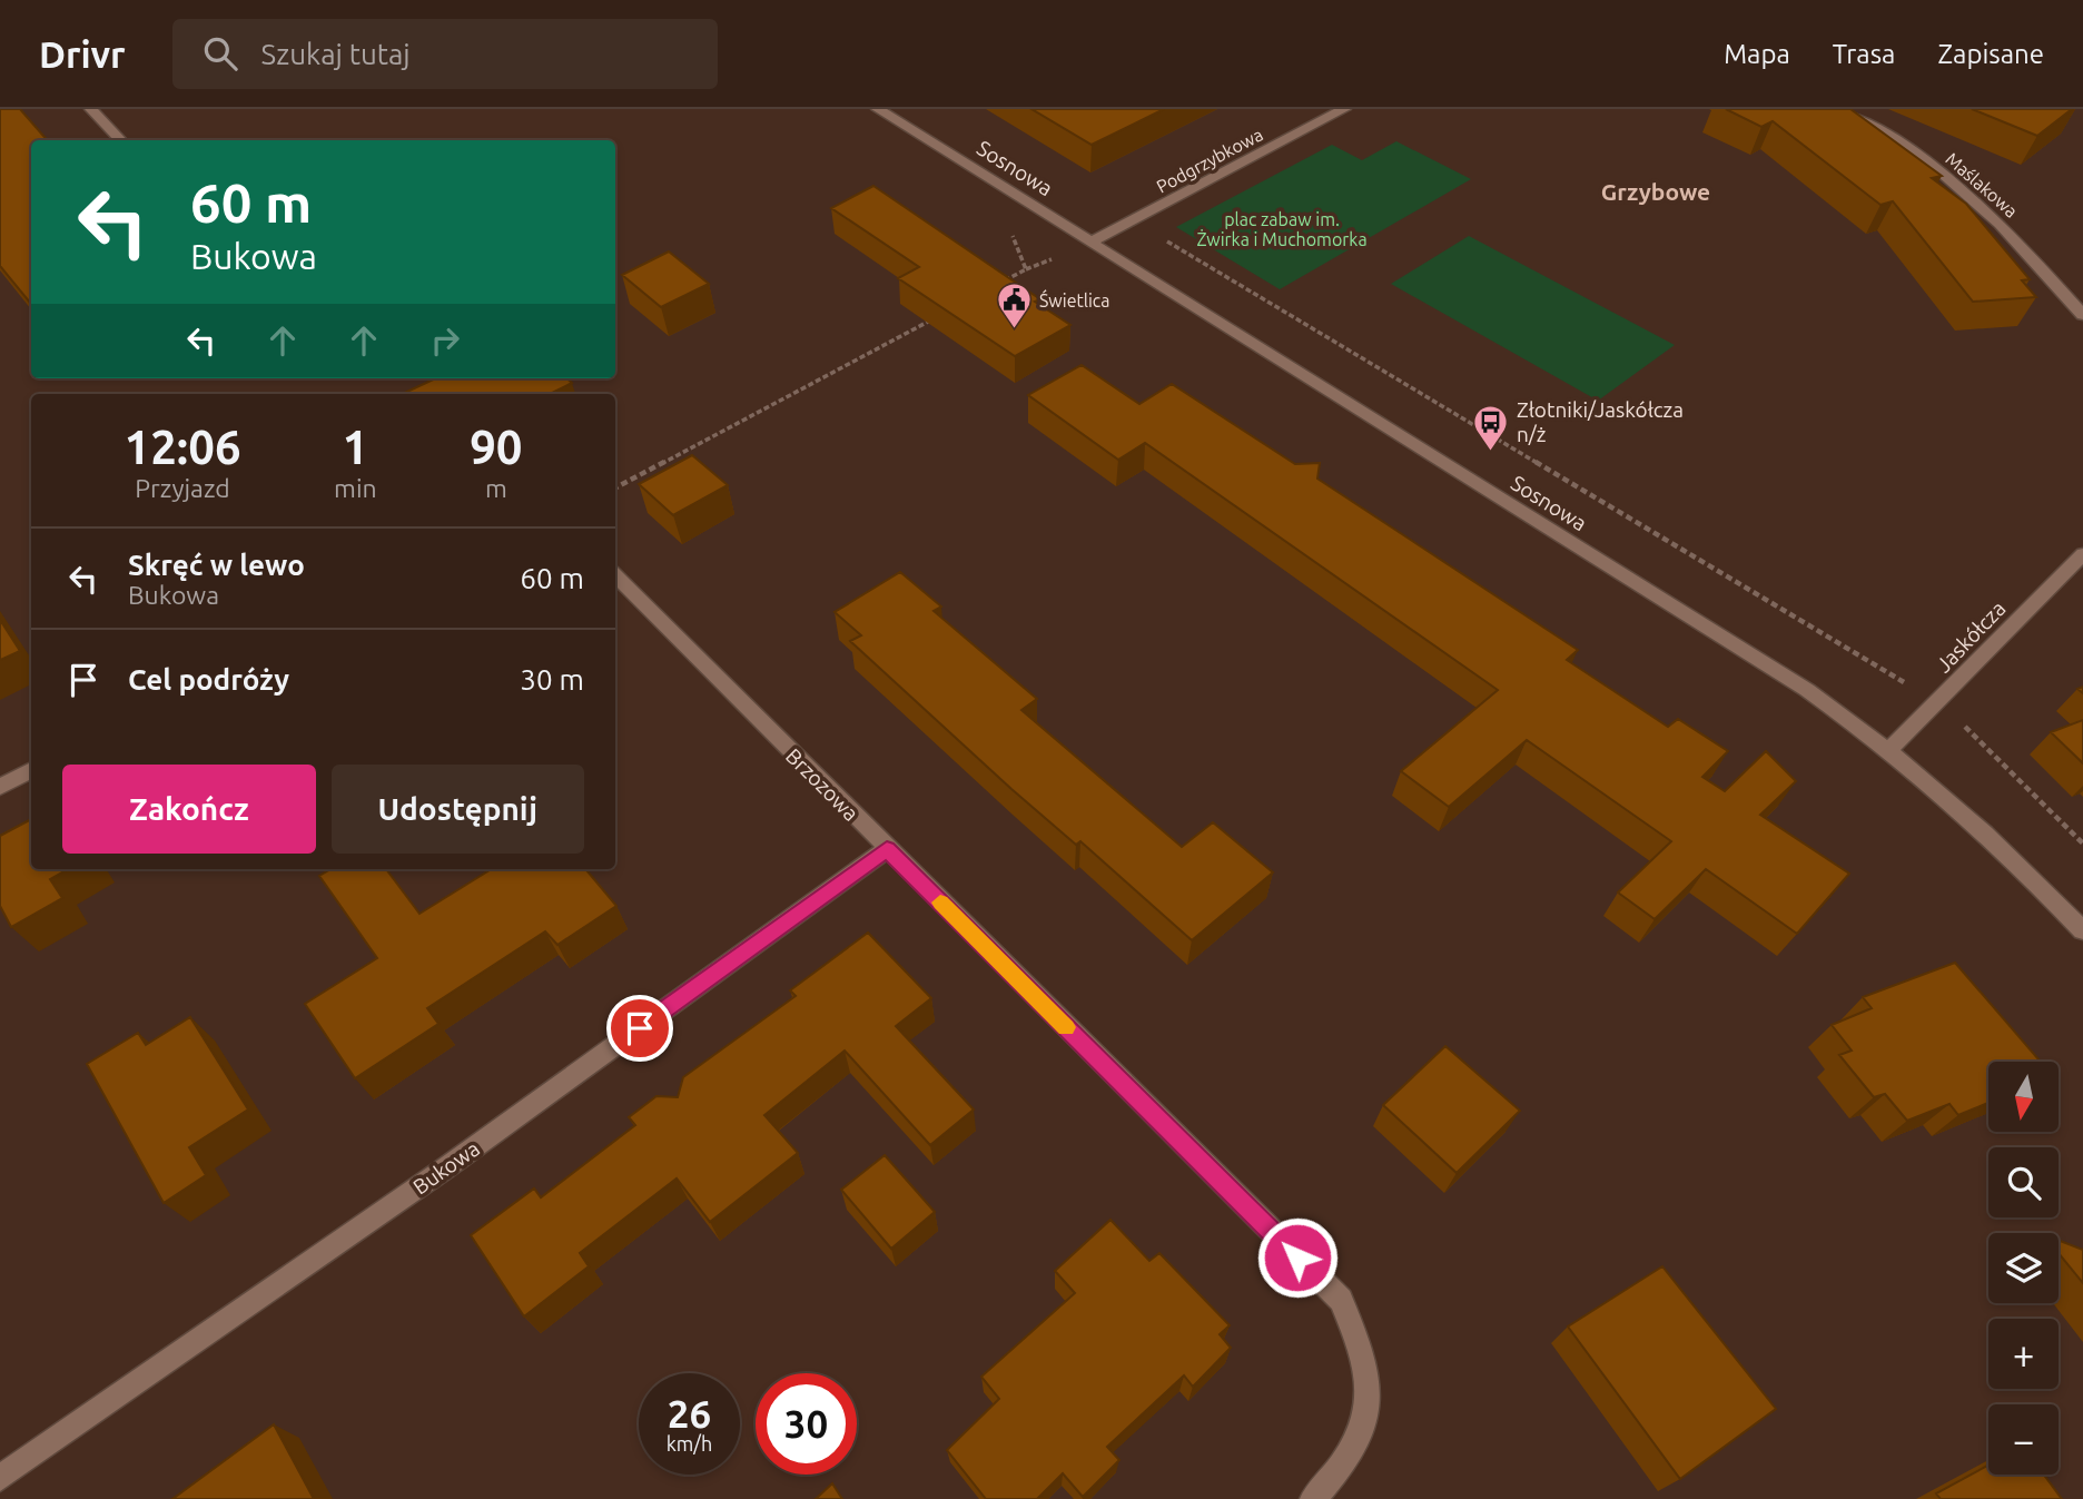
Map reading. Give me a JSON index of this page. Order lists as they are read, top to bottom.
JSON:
{
  "streets": {
    "street": [
      "Podgrzybkowa",
      "Sosnowa",
      "Maślakowa",
      "Jaskółcza",
      "Brzozowa",
      "Bukowa"
    ]
  },
  "crossings": [
    ["Podgrzybkowa", "Sosnowa"],
    ["Sosnowa", "Jaskółcza"],
    ["Brzozowa", "Bukowa"]
  ],
  "districts": ["Grzybowe"],
  "parks": ["plac zabaw im. Żwirka i Muchomorka"],
  "places": {
    "public building": ["Świetlica"],
    "bus stop": ["Złotniki/Jaskółcza n/ż"]
  },
  "north": "bottom",
  "page": {
    "header": "Drivr",
    "search": "Szukaj tutaj",
    "nav": ["Mapa", "Trasa", "Zapisane"],
    "turn": ["60 m", "Bukowa"],
    "eta": [
      "12:06",
      "Przyjazd",
      "1",
      "min",
      "90",
      "m"
    ],
    "list": [
      {
        "name": "Skręć w lewo",
        "note": "Bukowa",
        "value": "60 m"
      },
      {
        "name": "Cel podróży",
        "value": "30 m"
      }
    ],
    "buttons": ["Zakończ", "Udostępnij"],
    "map_buttons": ["+", "−"],
    "speed": "26 km/h",
    "limit": "30"
  }
}
